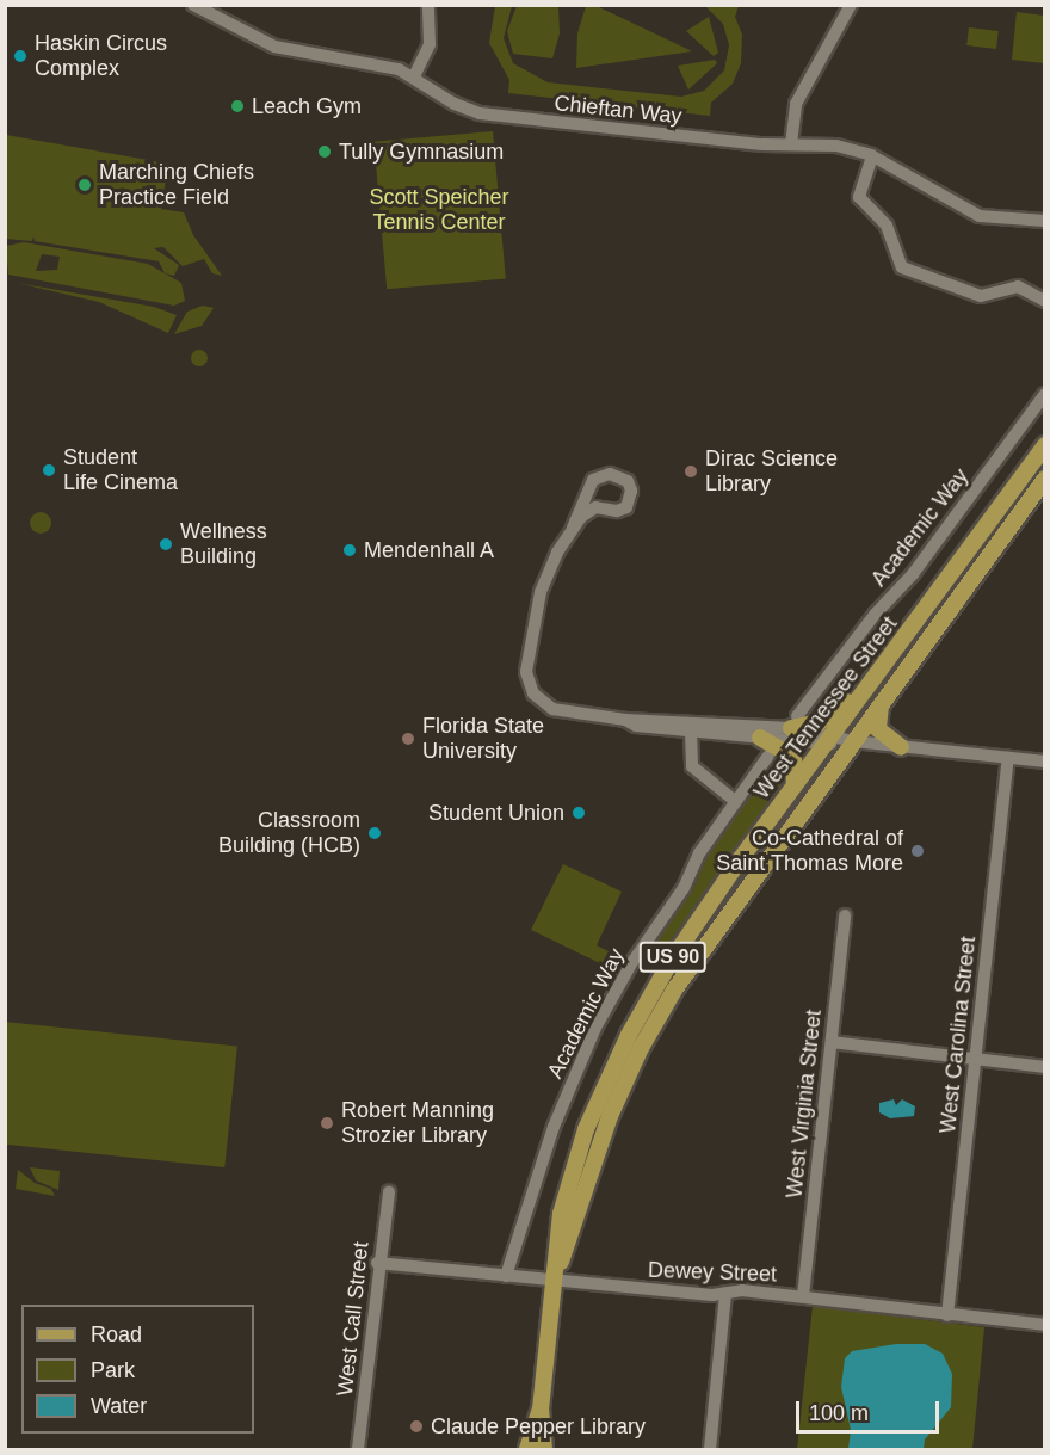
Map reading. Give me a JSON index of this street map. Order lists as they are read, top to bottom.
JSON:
{
  "streets": {
    "main road": ["West Tennessee Street", "US 90"],
    "street": [
      "Chieftan Way",
      "Academic Way",
      "West Carolina Street",
      "West Virginia Street",
      "Dewey Street",
      "West Call Street"
    ]
  },
  "crossings": [
    ["Academic Way", "Dewey Street"],
    ["West Tennessee Street", "US 90"],
    ["West Tennessee Street", "Dewey Street"],
    ["West Carolina Street", "Dewey Street"],
    ["West Virginia Street", "Dewey Street"],
    ["Dewey Street", "West Call Street"]
  ],
  "parks": ["Scott Speicher Tennis Center"],
  "places": [
    "Haskin Circus Complex",
    "Leach Gym",
    "Tully Gymnasium",
    "Marching Chiefs Practice Field",
    "Student Life Cinema",
    "Dirac Science Library",
    "Wellness Building",
    "Mendenhall A",
    "Florida State University",
    "Student Union",
    "Classroom Building (HCB)",
    "Co-Cathedral of Saint Thomas More",
    "Robert Manning Strozier Library",
    "Claude Pepper Library"
  ],
  "legend": ["Road", "Park", "Water"],
  "scale_bar": "100 m"
}
